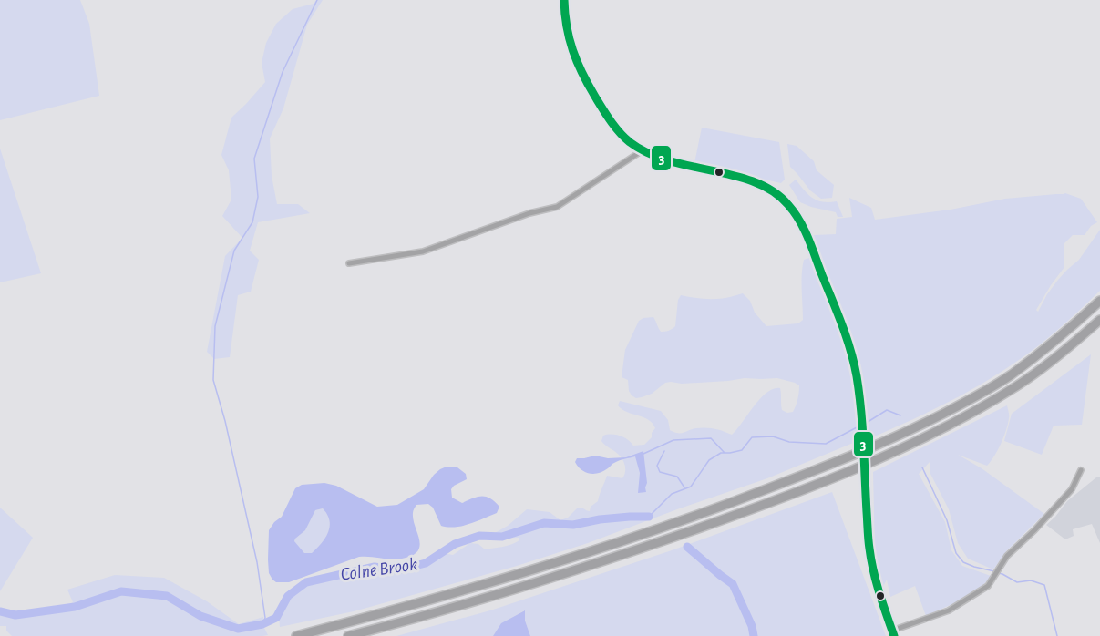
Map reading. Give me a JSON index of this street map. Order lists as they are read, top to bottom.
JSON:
{
  "water": ["Colne Brook"],
  "lines": ["transit line 3"]
}
